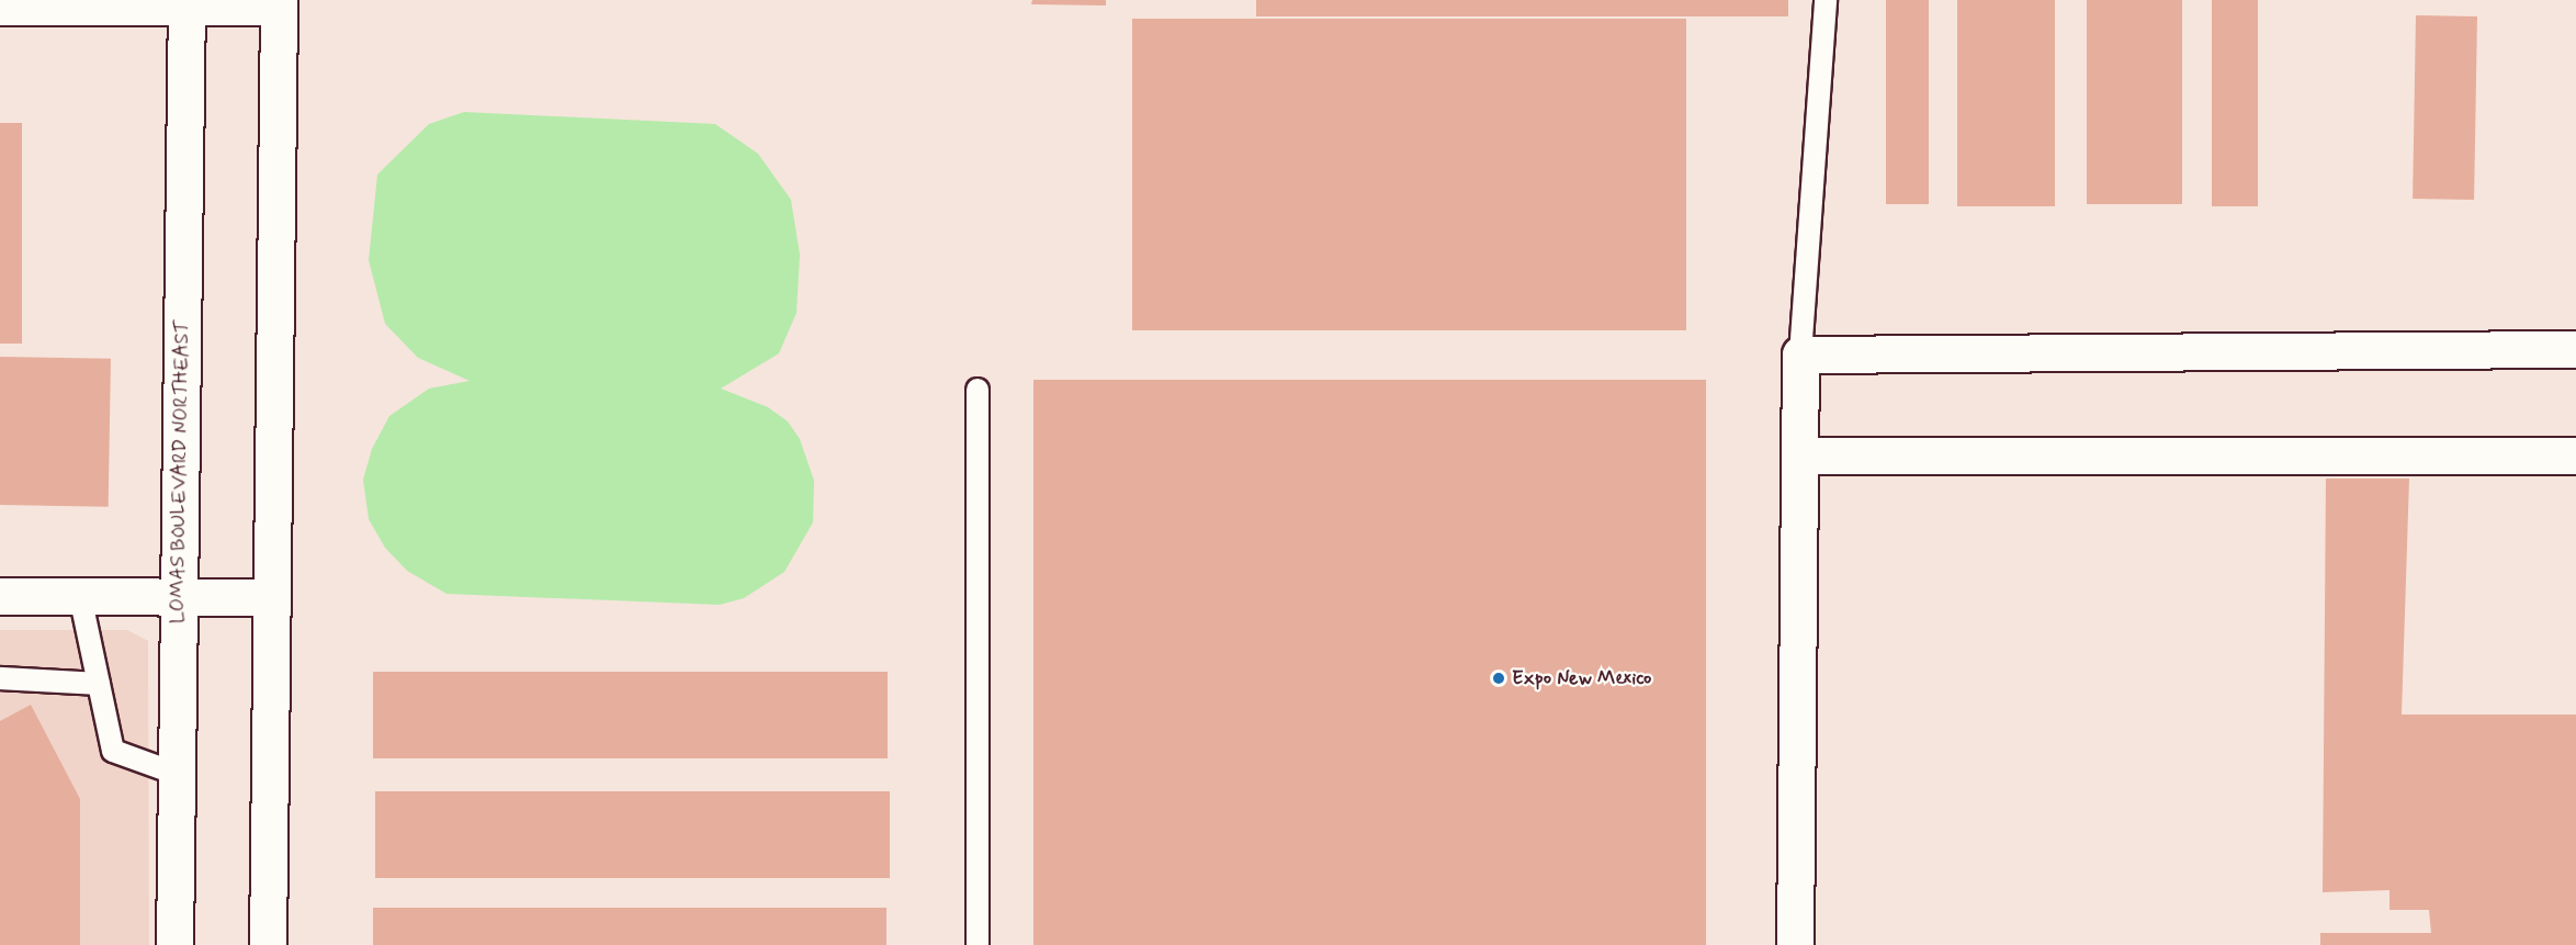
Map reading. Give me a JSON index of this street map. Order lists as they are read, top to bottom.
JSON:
{
  "streets": {
    "street": ["LOMAS BOULEVARD NORTHEAST"]
  },
  "places": ["Expo New Mexico"]
}
